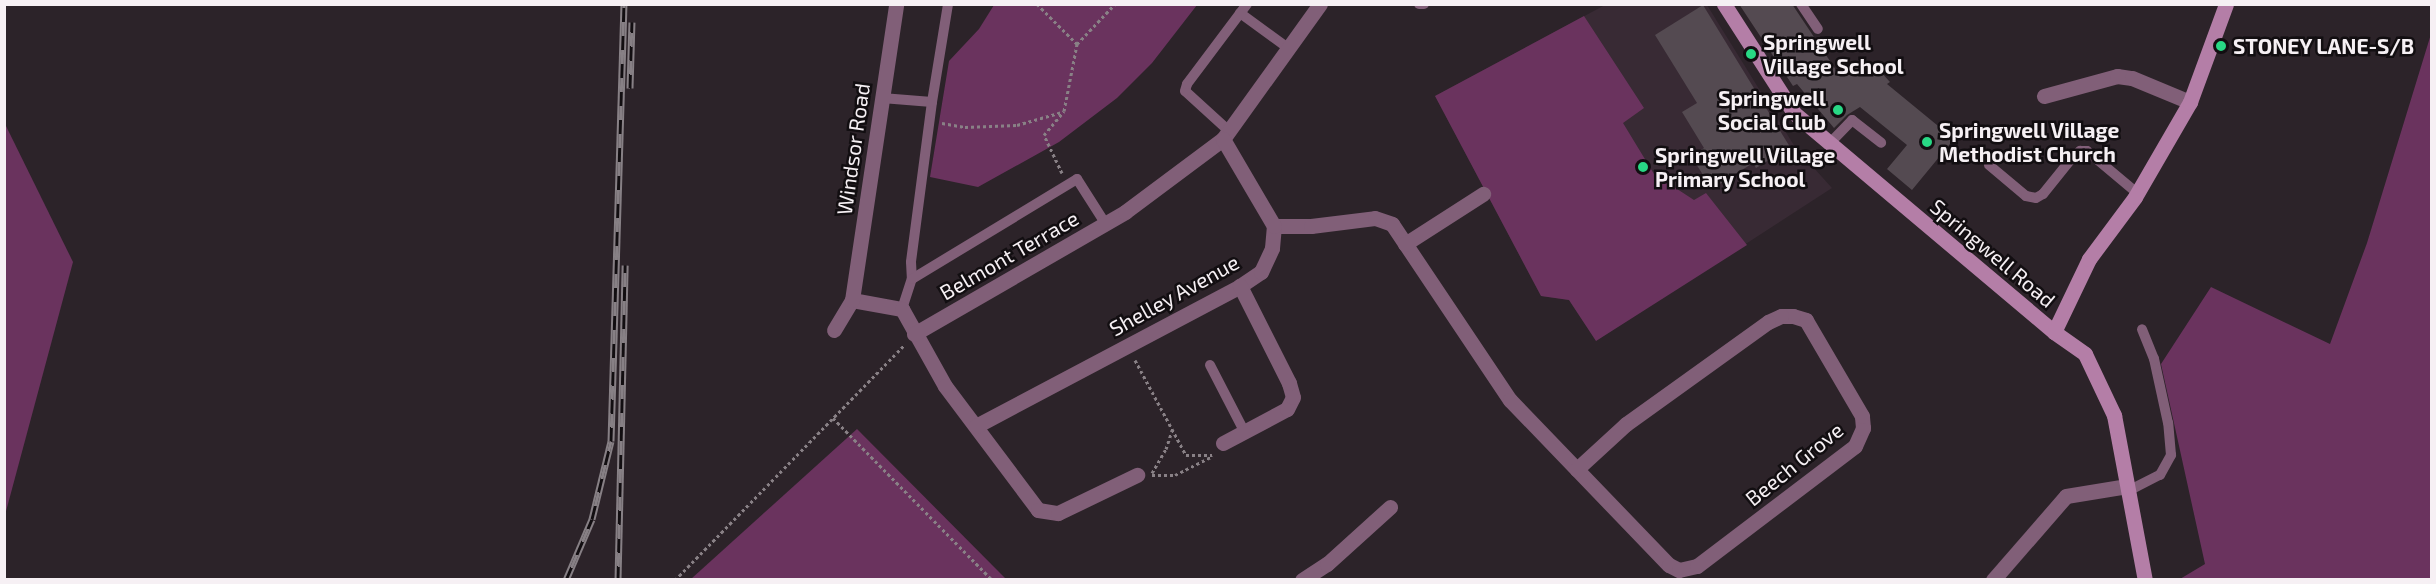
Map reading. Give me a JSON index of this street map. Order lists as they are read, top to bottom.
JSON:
{
  "streets": {
    "main road": ["Springwell Road"],
    "street": [
      "Windsor Road",
      "Belmont Terrace",
      "Shelley Avenue",
      "Beech Grove"
    ]
  },
  "crossings": [
    ["Shelley Avenue", "Beech Grove"]
  ],
  "places": [
    "STONEY LANE-S/B",
    "Springwell Village School",
    "Springwell Social Club",
    "Springwell Village Methodist Church",
    "Springwell Village Primary School"
  ]
}
